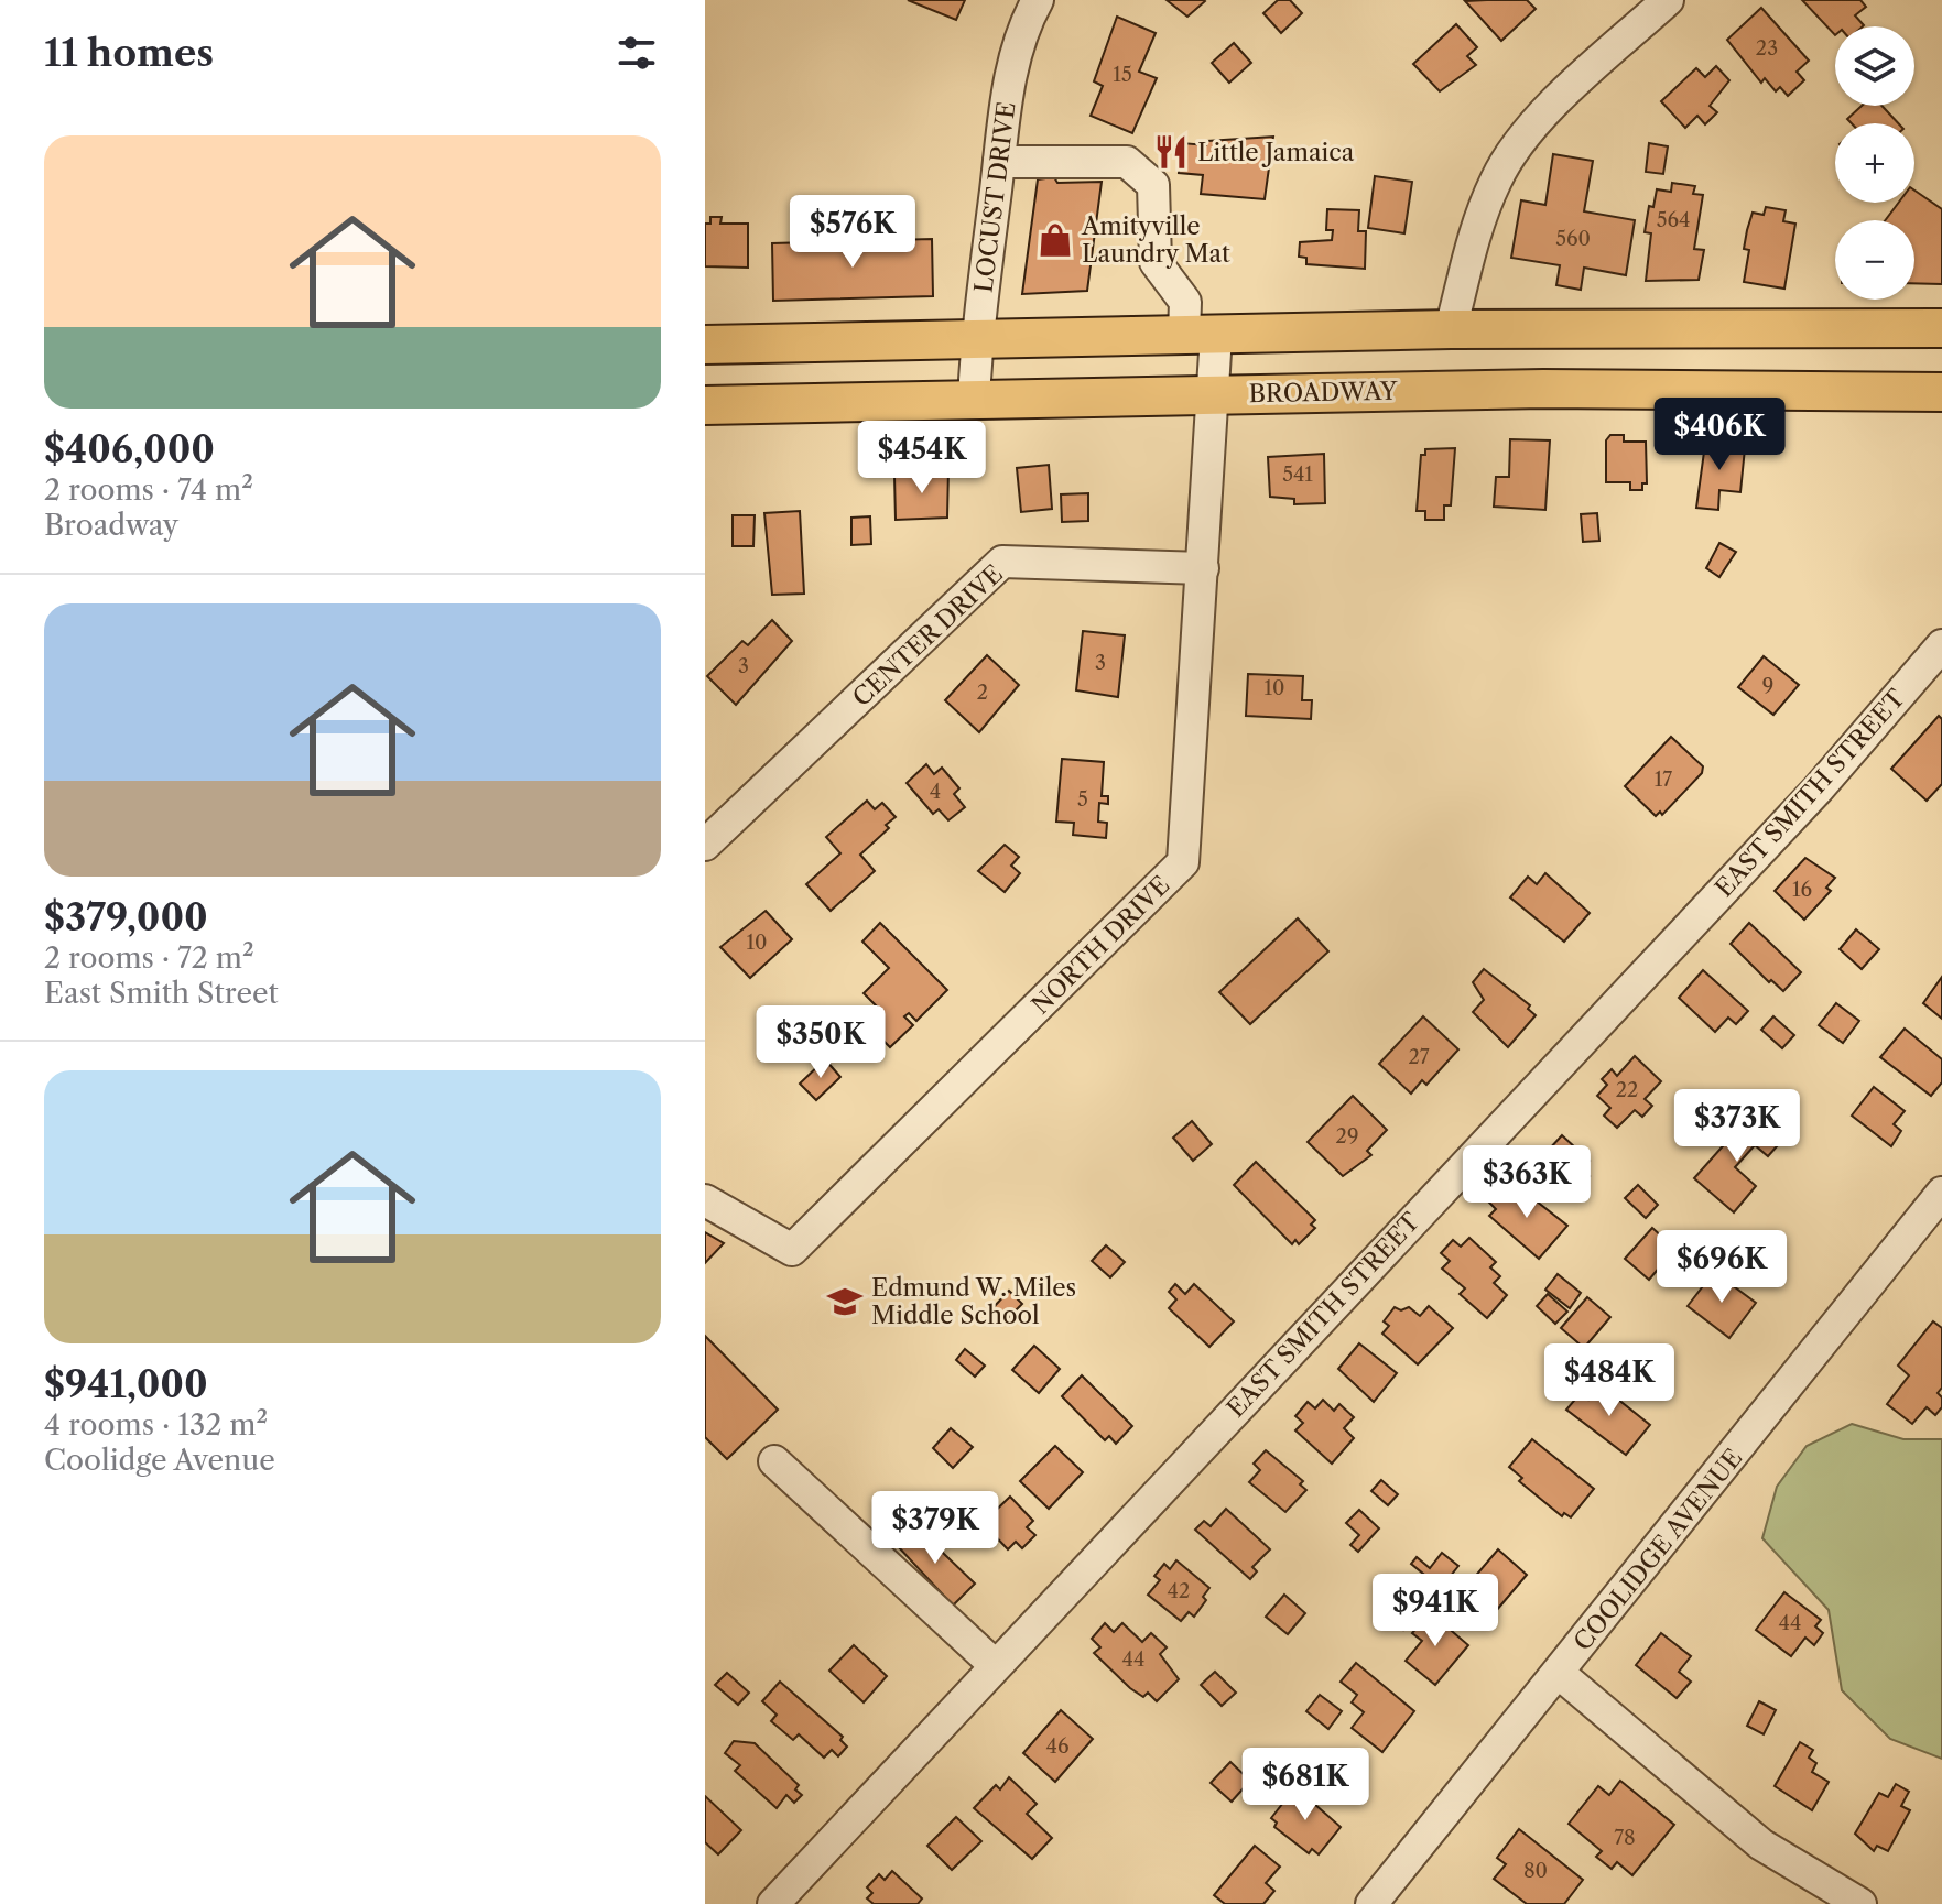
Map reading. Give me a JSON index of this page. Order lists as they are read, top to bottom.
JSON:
{
  "streets": {
    "main road": ["BROADWAY"],
    "street": [
      "LOCUST DRIVE",
      "CENTER DRIVE",
      "EAST SMITH STREET",
      "NORTH DRIVE",
      "COOLIDGE AVENUE"
    ]
  },
  "crossings": [
    ["LOCUST DRIVE", "BROADWAY"],
    ["LOCUST DRIVE", "NORTH DRIVE"],
    ["BROADWAY", "NORTH DRIVE"],
    ["CENTER DRIVE", "NORTH DRIVE"]
  ],
  "places": {
    "restaurant": ["Little Jamaica"],
    "shop": ["Amityville Laundry Mat"],
    "school or university": ["Edmund W. Miles Middle School"]
  },
  "house_numbers": [
    "23",
    "15",
    "564",
    "560",
    "541",
    "3",
    "3",
    "9",
    "10",
    "2",
    "17",
    "4",
    "5",
    "16",
    "10",
    "27",
    "22",
    "29",
    "42",
    "44",
    "44",
    "46",
    "78",
    "80"
  ],
  "page": {
    "heading": "11 homes",
    "map_buttons": ["+", "−"],
    "list": [
      {
        "name": "$406,000",
        "note": "2 rooms · 74 m² · Broadway"
      },
      {
        "name": "$379,000",
        "note": "2 rooms · 72 m² · East Smith Street"
      },
      {
        "name": "$941,000",
        "note": "4 rooms · 132 m² · Coolidge Avenue"
      }
    ],
    "price": [
      "$576K",
      "$406K",
      "$454K",
      "$350K",
      "$373K",
      "$363K",
      "$696K",
      "$484K",
      "$379K",
      "$941K",
      "$681K"
    ]
  }
}
